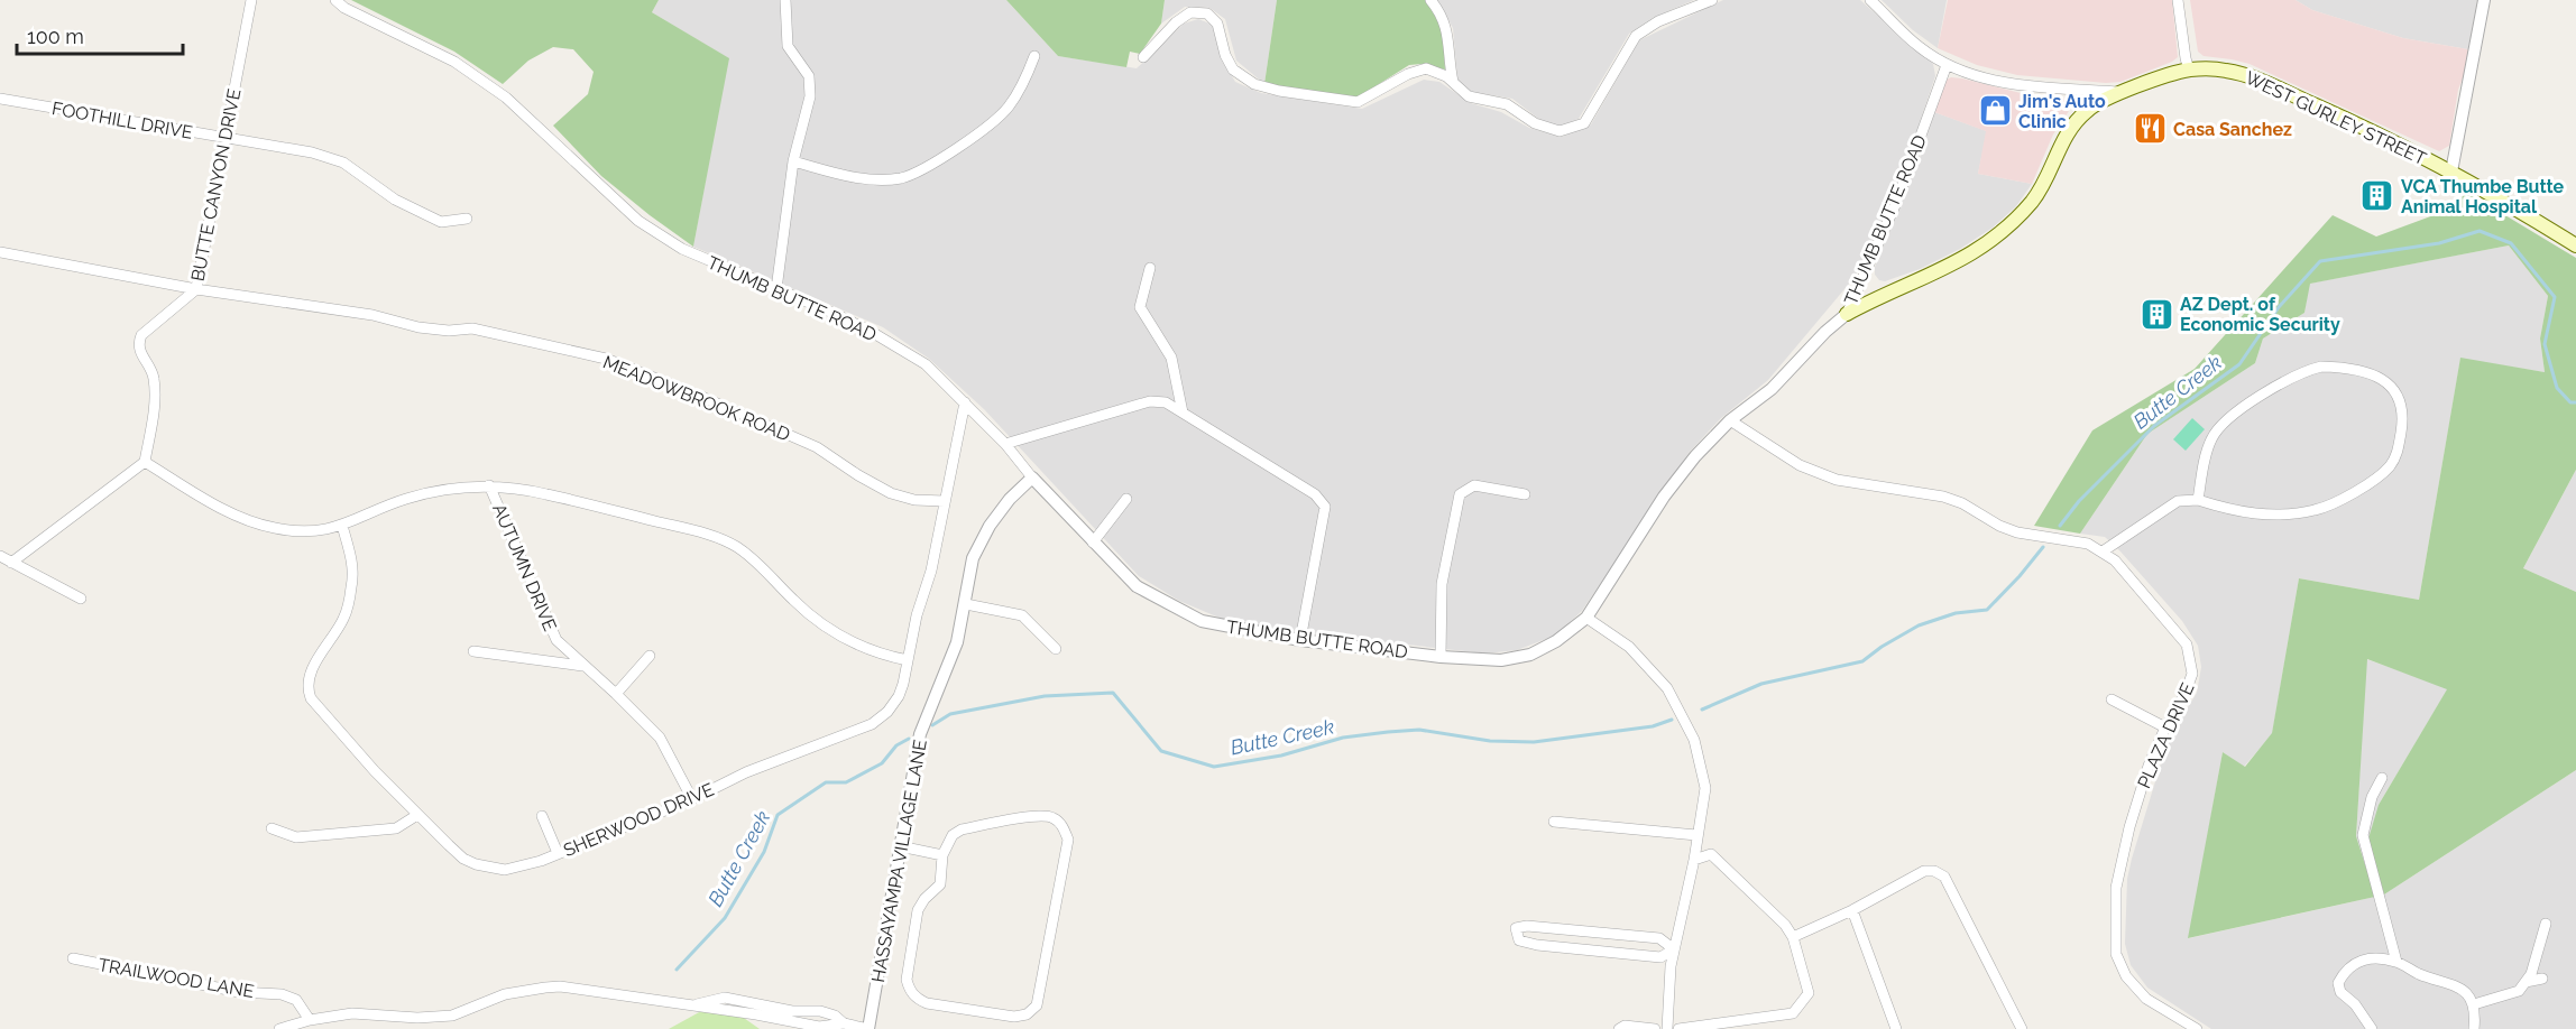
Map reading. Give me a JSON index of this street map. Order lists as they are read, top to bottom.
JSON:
{
  "streets": {
    "main road": ["WEST GURLEY STREET"],
    "street": [
      "FOOTHILL DRIVE",
      "BUTTE CANYON DRIVE",
      "THUMB BUTTE ROAD",
      "MEADOWBROOK ROAD",
      "AUTUMN DRIVE",
      "PLAZA DRIVE",
      "SHERWOOD DRIVE",
      "HASSAYAMPA VILLAGE LANE",
      "TRAILWOOD LANE"
    ]
  },
  "crossings": [
    ["WEST GURLEY STREET", "THUMB BUTTE ROAD"],
    ["FOOTHILL DRIVE", "BUTTE CANYON DRIVE"],
    ["BUTTE CANYON DRIVE", "MEADOWBROOK ROAD"],
    ["THUMB BUTTE ROAD", "PLAZA DRIVE"],
    ["THUMB BUTTE ROAD", "SHERWOOD DRIVE"],
    ["THUMB BUTTE ROAD", "HASSAYAMPA VILLAGE LANE"],
    ["MEADOWBROOK ROAD", "SHERWOOD DRIVE"],
    ["AUTUMN DRIVE", "SHERWOOD DRIVE"]
  ],
  "water": ["Butte Creek"],
  "places": {
    "shop": ["Jim's Auto Clinic"],
    "restaurant": ["Casa Sanchez"],
    "building": ["VCA Thumbe Butte Animal Hospital", "AZ Dept. of Economic Security"]
  },
  "scale_bar": "100 m"
}
